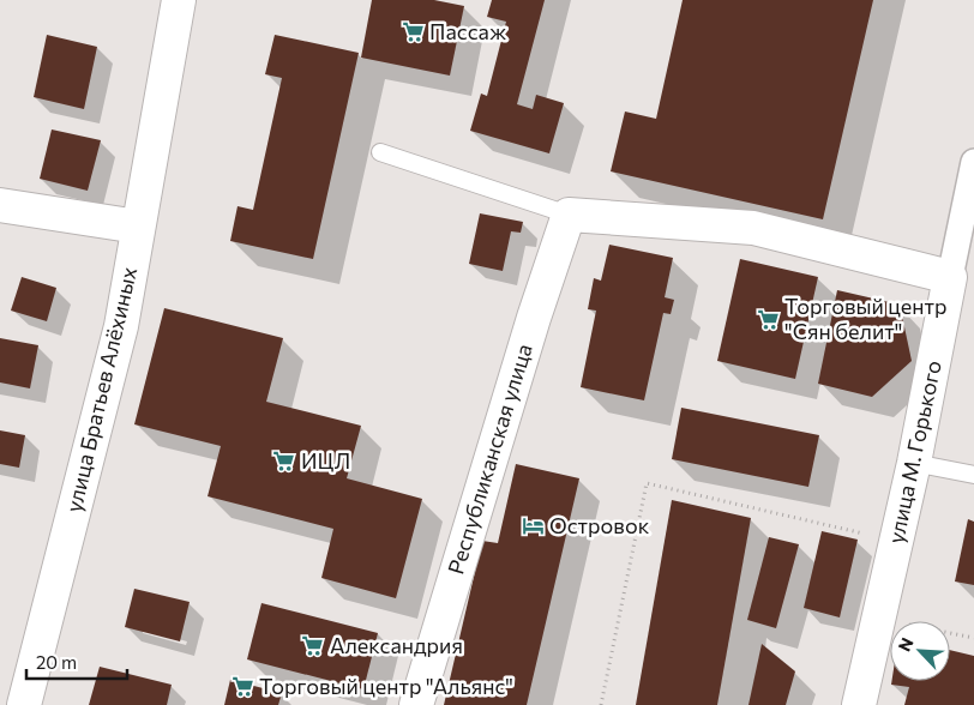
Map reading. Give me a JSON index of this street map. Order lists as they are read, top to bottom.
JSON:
{
  "streets": {
    "street": ["улица Братьев Алёхиных", "улица М. Горького", "Республиканская улица"]
  },
  "places": {
    "supermarket": [
      "Пассаж",
      "Торговый центр \"Сян белит\"",
      "ИЦЛ",
      "Александрия",
      "Торговый центр \"Альянс\""
    ],
    "hotel": ["Островок"]
  },
  "scale_bar": "20 m",
  "north": "top left"
}
